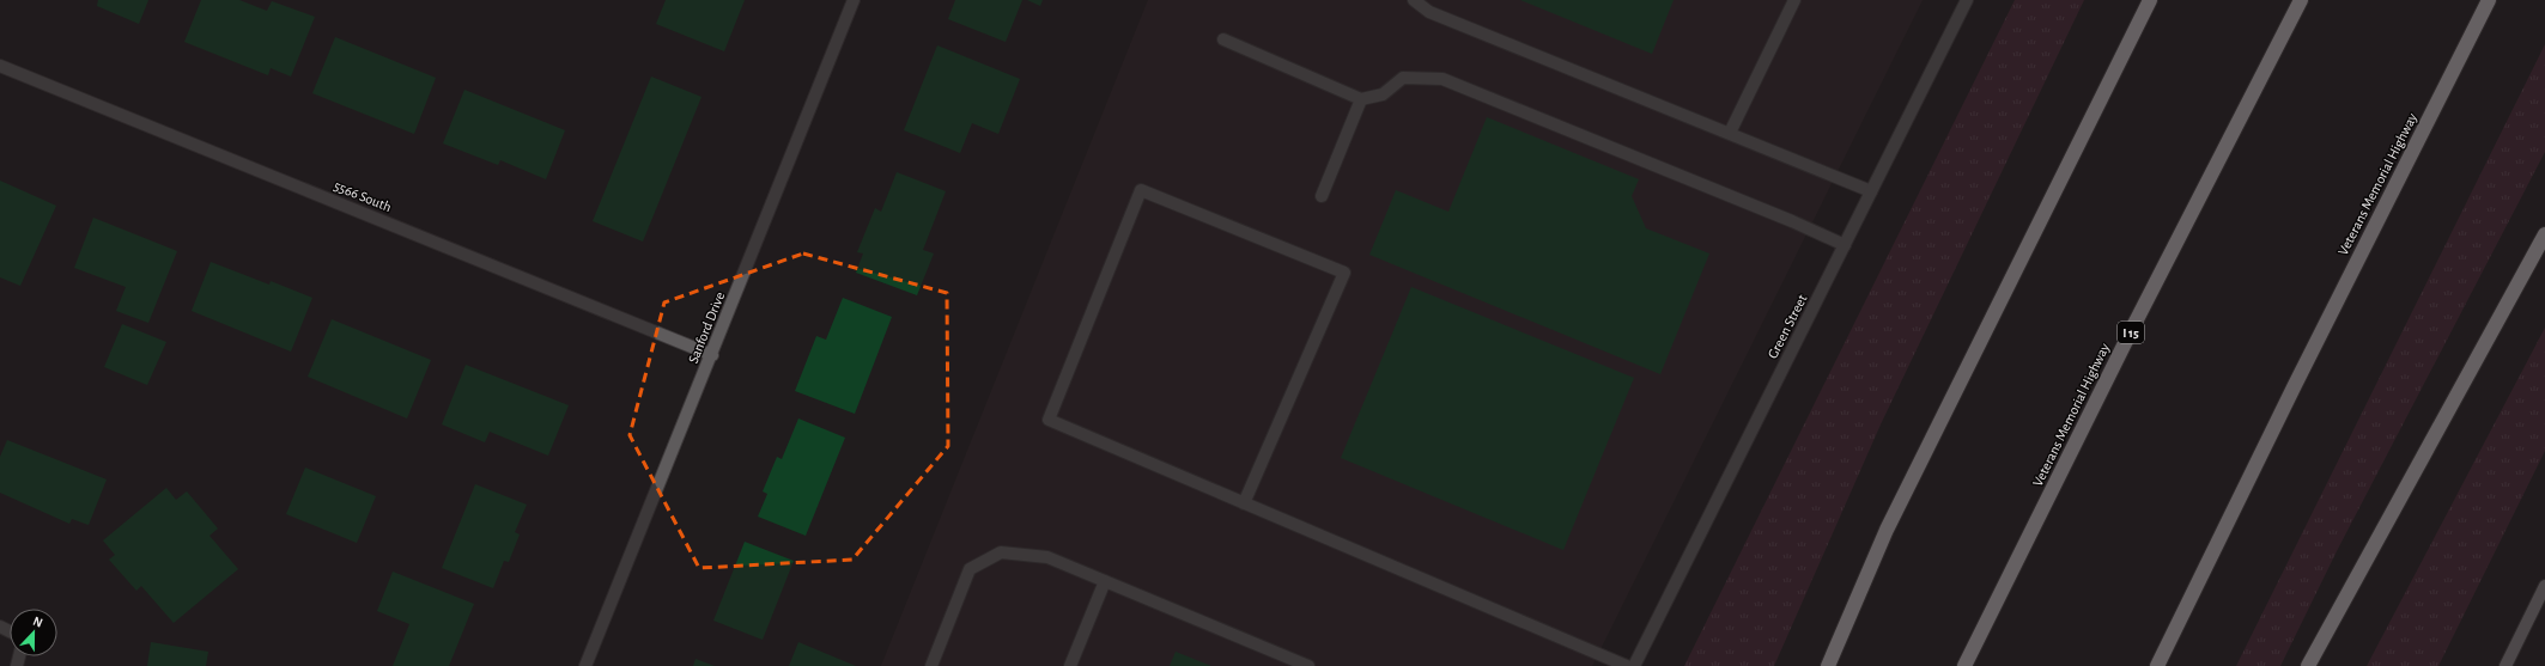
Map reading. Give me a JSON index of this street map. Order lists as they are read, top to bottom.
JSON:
{
  "streets": {
    "highway": ["Veterans Memorial Highway", "I 15"],
    "street": ["5566 South", "Green Street", "Sanford Drive"]
  },
  "crossings": [
    ["5566 South", "Sanford Drive"]
  ],
  "north": "top"
}
